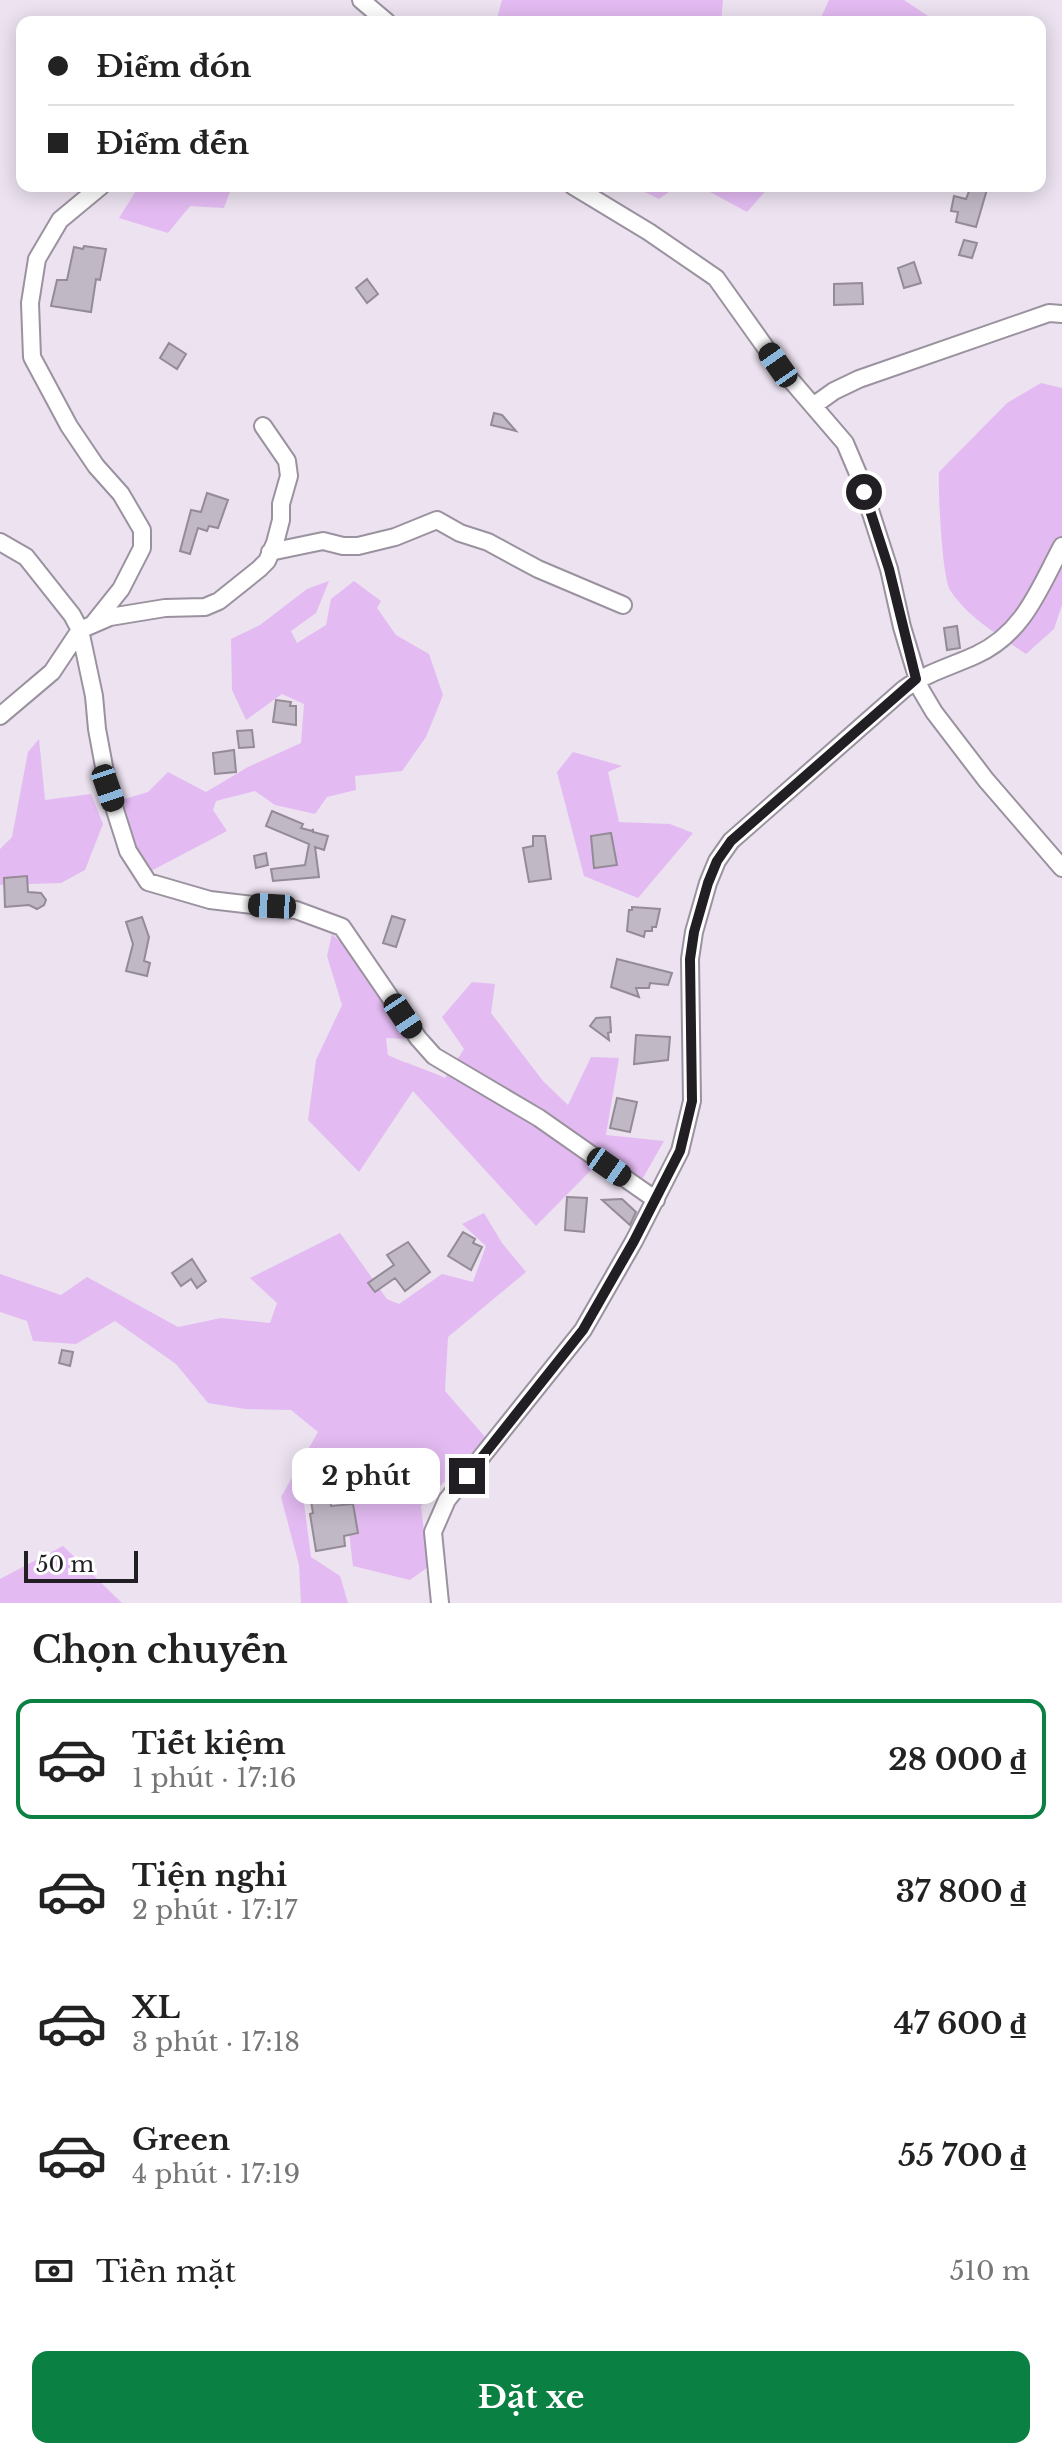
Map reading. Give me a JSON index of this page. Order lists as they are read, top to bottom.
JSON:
{
  "scale_bar": "50 m",
  "page": {
    "banner": ["Điểm đón", "Điểm đến"],
    "bubble": "2 phút",
    "scale": "50 m",
    "heading": "Chọn chuyến",
    "list": [
      {
        "name": "Tiết kiệm",
        "note": "1 phút · 17:16",
        "value": "28 000 ₫"
      },
      {
        "name": "Tiện nghi",
        "note": "2 phút · 17:17",
        "value": "37 800 ₫"
      },
      {
        "name": "XL",
        "note": "3 phút · 17:18",
        "value": "47 600 ₫"
      },
      {
        "name": "Green",
        "note": "4 phút · 17:19",
        "value": "55 700 ₫"
      }
    ],
    "pay": ["Tiền mặt", "510 m"],
    "buttons": "Đặt xe"
  }
}
